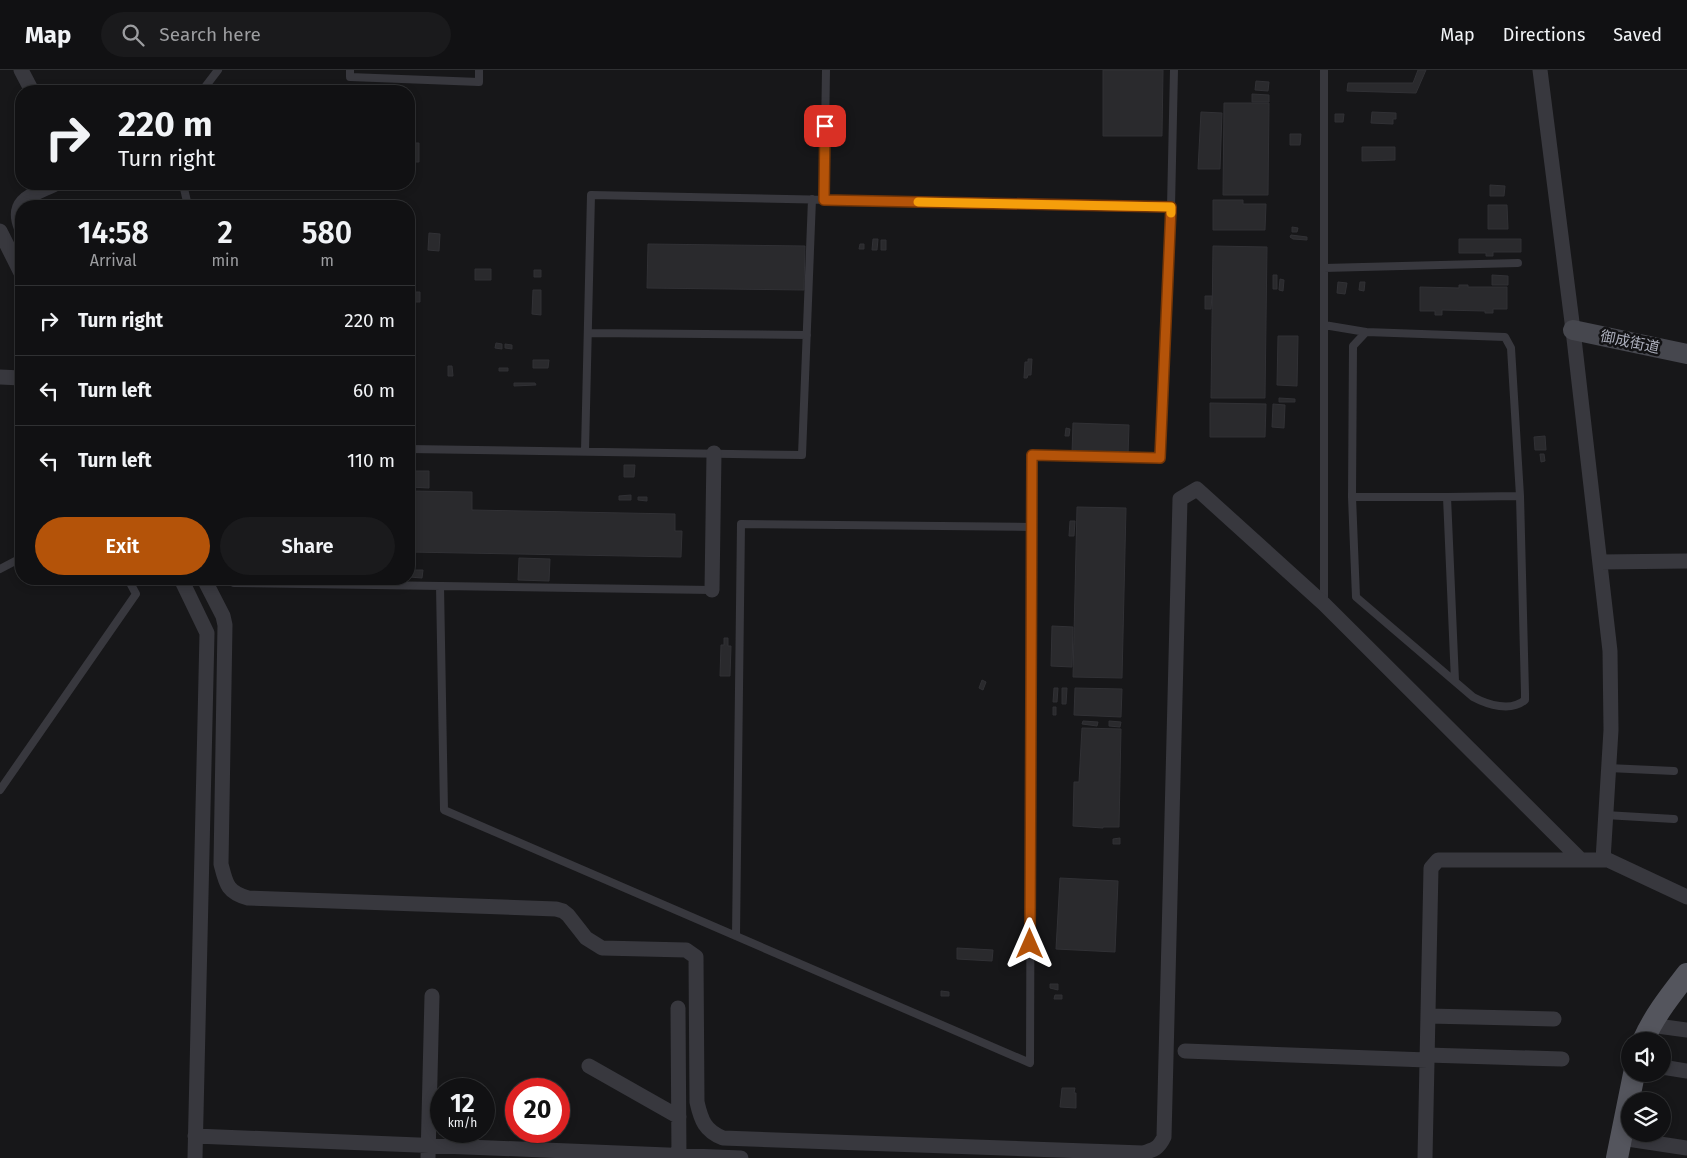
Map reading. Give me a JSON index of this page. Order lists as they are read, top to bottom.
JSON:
{
  "streets": {
    "street": ["御成街道"]
  },
  "page": {
    "header": "Map",
    "search": "Search here",
    "nav": ["Map", "Directions", "Saved"],
    "turn": ["220 m", "Turn right"],
    "eta": [
      "14:58",
      "Arrival",
      "2",
      "min",
      "580",
      "m"
    ],
    "list": [
      {
        "name": "Turn right",
        "value": "220 m"
      },
      {
        "name": "Turn left",
        "value": "60 m"
      },
      {
        "name": "Turn left",
        "value": "110 m"
      }
    ],
    "buttons": ["Exit", "Share"],
    "speed": "12 km/h",
    "limit": "20"
  }
}
